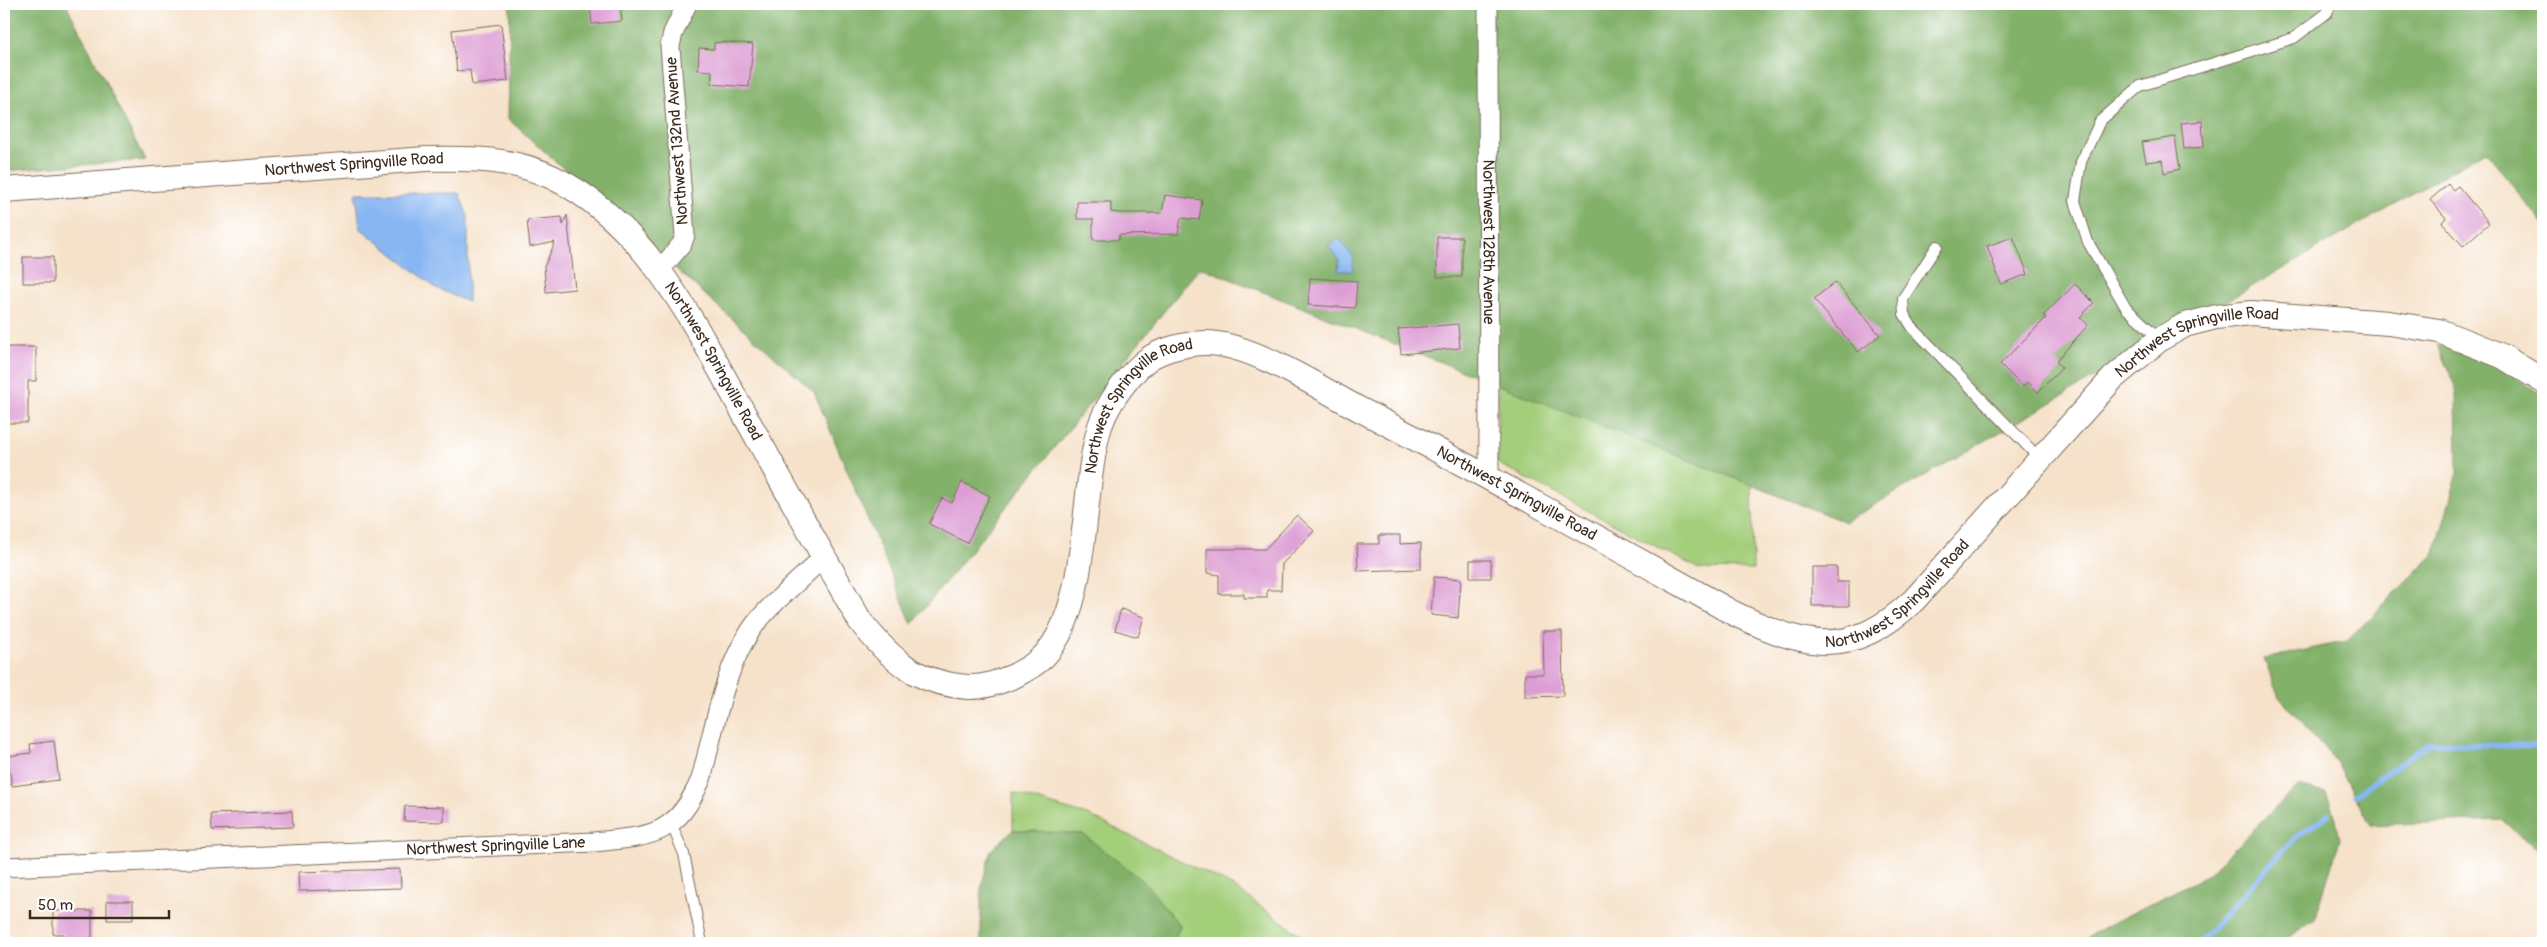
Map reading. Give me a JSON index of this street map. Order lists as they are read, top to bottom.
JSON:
{
  "streets": {
    "street": [
      "Northwest 132nd Avenue",
      "Northwest Springville Road",
      "Northwest 128th Avenue",
      "Northwest Springville Lane"
    ]
  },
  "crossings": [
    ["Northwest 132nd Avenue", "Northwest Springville Road"],
    ["Northwest Springville Road", "Northwest 128th Avenue"],
    ["Northwest Springville Road", "Northwest Springville Lane"]
  ],
  "scale_bar": "50 m"
}
